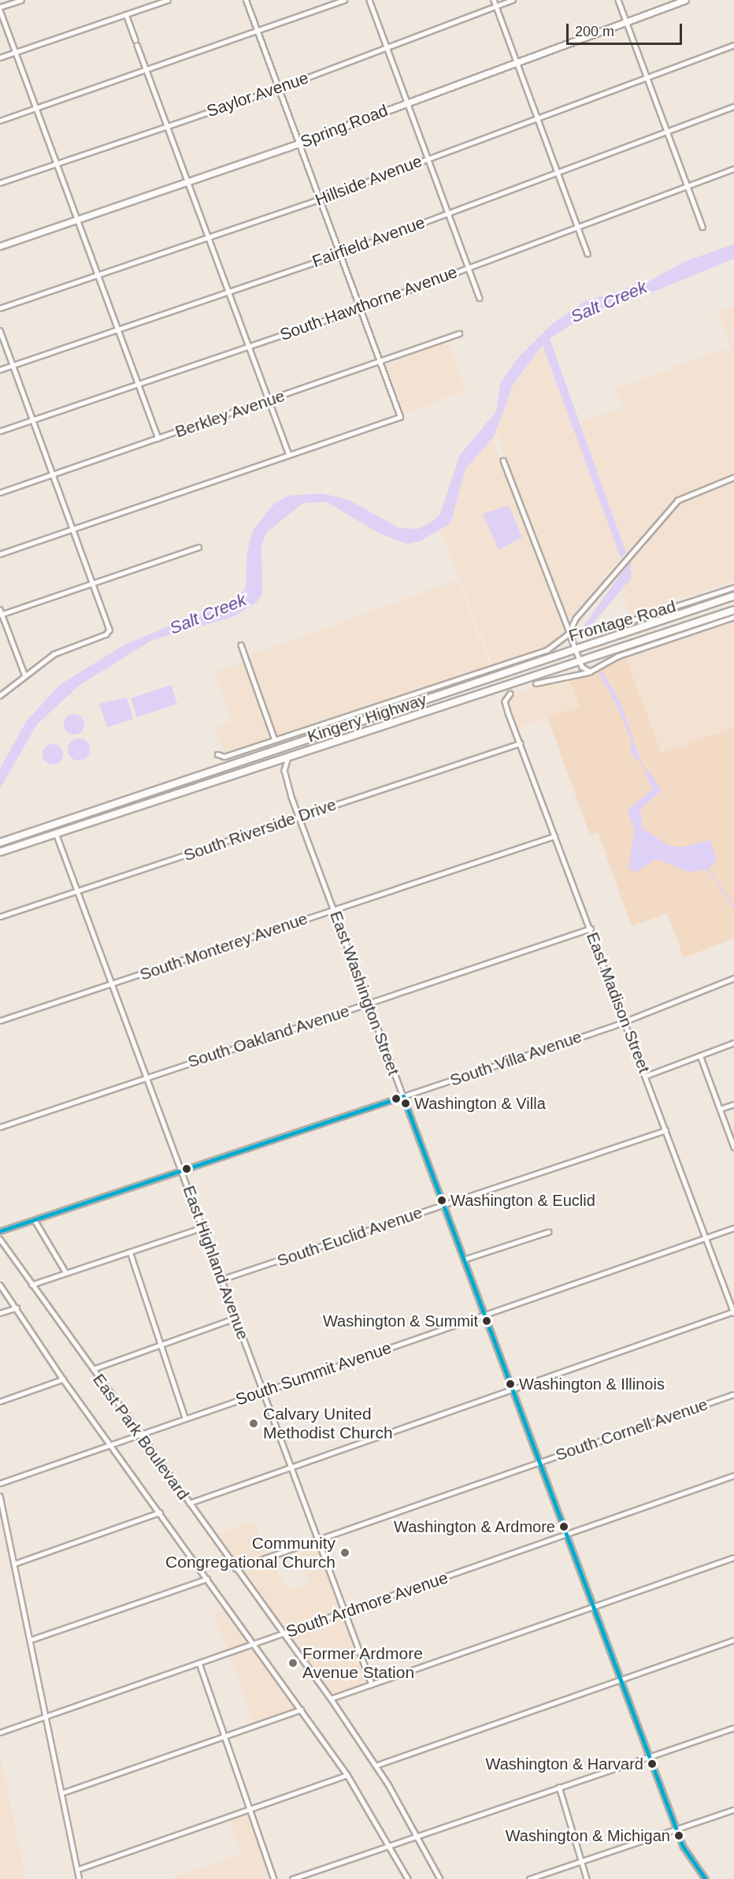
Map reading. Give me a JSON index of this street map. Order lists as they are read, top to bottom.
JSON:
{
  "streets": {
    "highway": ["Kingery Highway"],
    "street": [
      "Saylor Avenue",
      "Spring Road",
      "Hillside Avenue",
      "Fairfield Avenue",
      "South Hawthorne Avenue",
      "Berkley Avenue",
      "Frontage Road",
      "South Riverside Drive",
      "South Monterey Avenue",
      "East Washington Street",
      "East Madison Street",
      "South Oakland Avenue",
      "South Villa Avenue",
      "South Euclid Avenue",
      "East Highland Avenue",
      "South Summit Avenue",
      "South Cornell Avenue",
      "East Park Boulevard",
      "South Ardmore Avenue"
    ]
  },
  "crossings": [
    ["Frontage Road", "Kingery Highway"],
    ["Kingery Highway", "East Highland Avenue"],
    ["South Riverside Drive", "East Washington Street"],
    ["South Riverside Drive", "East Madison Street"],
    ["South Riverside Drive", "East Highland Avenue"],
    ["South Monterey Avenue", "East Washington Street"],
    ["South Monterey Avenue", "East Madison Street"],
    ["South Monterey Avenue", "East Highland Avenue"],
    ["East Washington Street", "South Oakland Avenue"],
    ["East Washington Street", "South Villa Avenue"],
    ["East Washington Street", "South Euclid Avenue"],
    ["East Washington Street", "South Summit Avenue"],
    ["East Washington Street", "South Cornell Avenue"],
    ["East Washington Street", "South Ardmore Avenue"],
    ["East Madison Street", "South Oakland Avenue"],
    ["East Madison Street", "South Villa Avenue"],
    ["East Madison Street", "South Euclid Avenue"],
    ["East Madison Street", "South Summit Avenue"],
    ["South Oakland Avenue", "East Highland Avenue"],
    ["South Villa Avenue", "East Highland Avenue"],
    ["South Euclid Avenue", "East Highland Avenue"],
    ["East Highland Avenue", "South Summit Avenue"],
    ["East Highland Avenue", "South Cornell Avenue"],
    ["East Highland Avenue", "South Ardmore Avenue"],
    ["South Summit Avenue", "East Park Boulevard"],
    ["South Cornell Avenue", "East Park Boulevard"],
    ["East Park Boulevard", "South Ardmore Avenue"]
  ],
  "water": ["Salt Creek"],
  "places": [
    "Washington & Villa",
    "Washington & Euclid",
    "Washington & Summit",
    "Washington & Illinois",
    "Calvary United Methodist Church",
    "Washington & Ardmore",
    "Community Congregational Church",
    "Former Ardmore Avenue Station",
    "Washington & Harvard",
    "Washington & Michigan"
  ],
  "scale_bar": "200 m"
}
